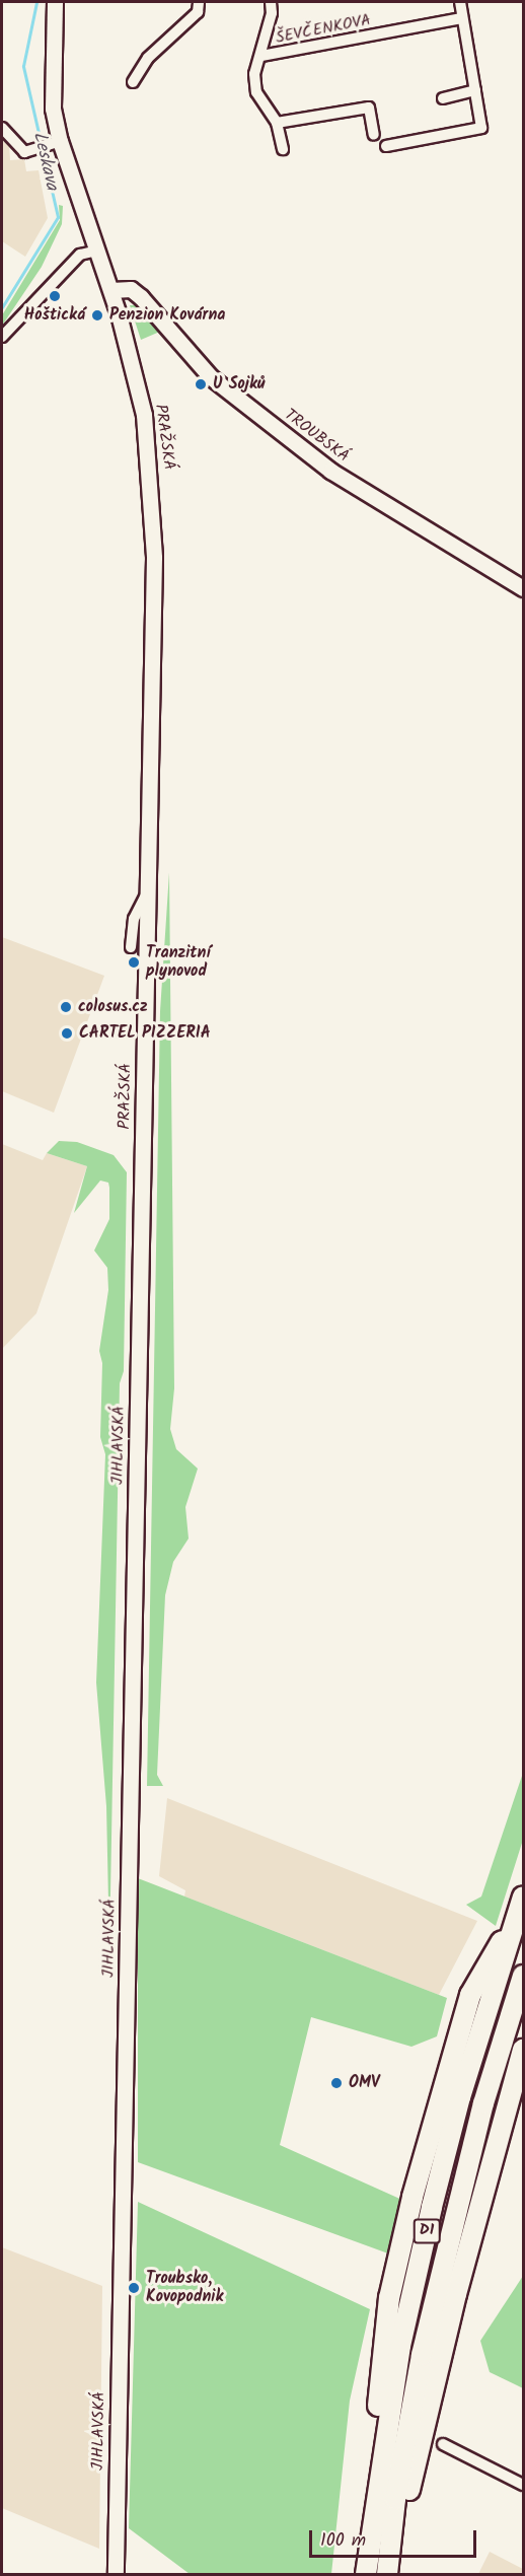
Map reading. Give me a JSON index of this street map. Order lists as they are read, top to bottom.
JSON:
{
  "streets": {
    "highway": ["D1"],
    "main road": ["TROUBSKÁ", "PRAŽSKÁ", "JIHLAVSKÁ"],
    "street": ["ŠEVČENKOVA"]
  },
  "crossings": [
    ["TROUBSKÁ", "PRAŽSKÁ"],
    ["PRAŽSKÁ", "JIHLAVSKÁ"]
  ],
  "water": ["Leskava"],
  "places": [
    "Hoštická",
    "Penzion Kovárna",
    "U Sojků",
    "Tranzitní plynovod",
    "colosus.cz",
    "CARTEL PIZZERIA",
    "OMV",
    "Troubsko, Kovopodnik"
  ],
  "scale_bar": "100 m"
}
